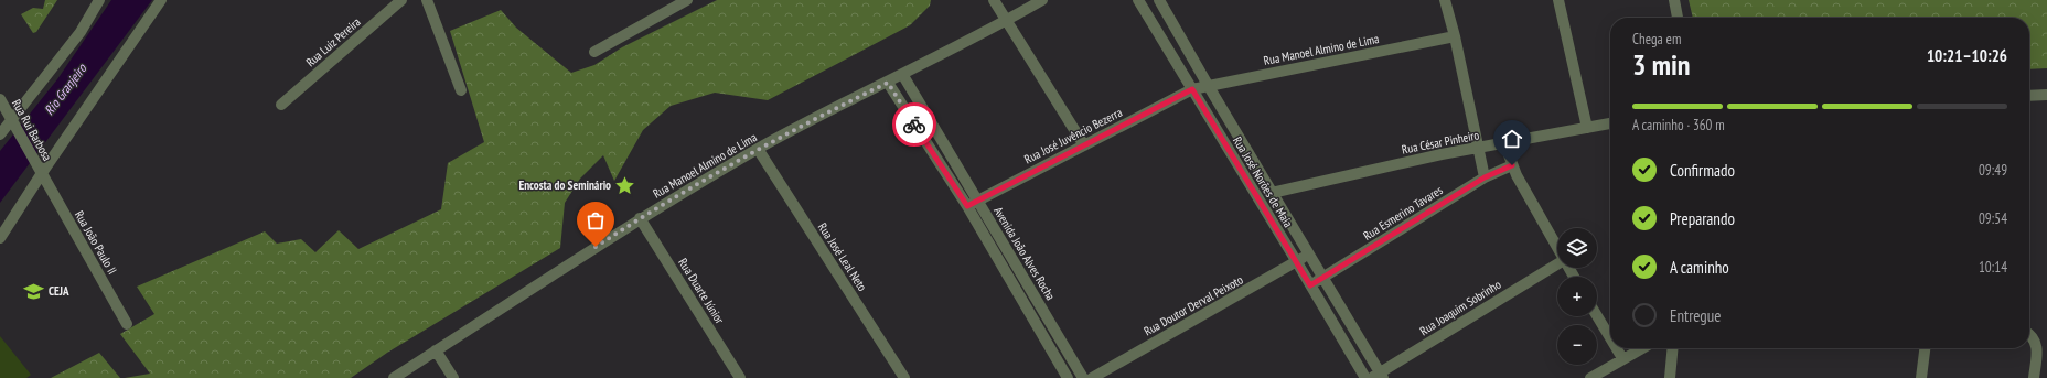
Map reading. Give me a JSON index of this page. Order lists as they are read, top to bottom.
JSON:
{
  "streets": {
    "street": [
      "Rua Luiz Pereira",
      "Rua Manoel Almino de Lima",
      "Rua Rui Barbosa",
      "Rua José Juvêncio Bezerra",
      "Rua César Pinheiro",
      "Rua José Norões de Maia",
      "Rua Esmerino Tavares",
      "Rua João Paulo II",
      "Avenida João Alves Rocha",
      "Rua José Leal Neto",
      "Rua Duarte Júnior",
      "Rua Doutor Derval Peixoto",
      "Rua Joaquim Sobrinho"
    ]
  },
  "crossings": [
    ["Rua Manoel Almino de Lima", "Rua José Juvêncio Bezerra"],
    ["Rua Manoel Almino de Lima", "Rua José Norões de Maia"],
    ["Rua Manoel Almino de Lima", "Avenida João Alves Rocha"],
    ["Rua Manoel Almino de Lima", "Rua José Leal Neto"],
    ["Rua Manoel Almino de Lima", "Rua Duarte Júnior"],
    ["Rua Rui Barbosa", "Rua João Paulo II"],
    ["Rua José Juvêncio Bezerra", "Rua José Norões de Maia"],
    ["Rua José Juvêncio Bezerra", "Avenida João Alves Rocha"],
    ["Rua César Pinheiro", "Rua José Norões de Maia"],
    ["Rua José Norões de Maia", "Rua Esmerino Tavares"],
    ["Rua José Norões de Maia", "Rua Doutor Derval Peixoto"],
    ["Rua José Norões de Maia", "Rua Joaquim Sobrinho"]
  ],
  "water": ["Rio Granjeiro"],
  "places": {
    "place": ["Encosta do Seminário"],
    "school or university": ["CEJA"]
  },
  "page": {
    "heading": ["3 min", "Chega em", "10:21–10:26"],
    "bar": "A caminho · 360 m",
    "list": [
      ["Confirmado", "09:49"],
      ["Preparando", "09:54"],
      ["A caminho", "10:14"],
      "Entregue"
    ],
    "map_buttons": ["+", "−"]
  }
}
